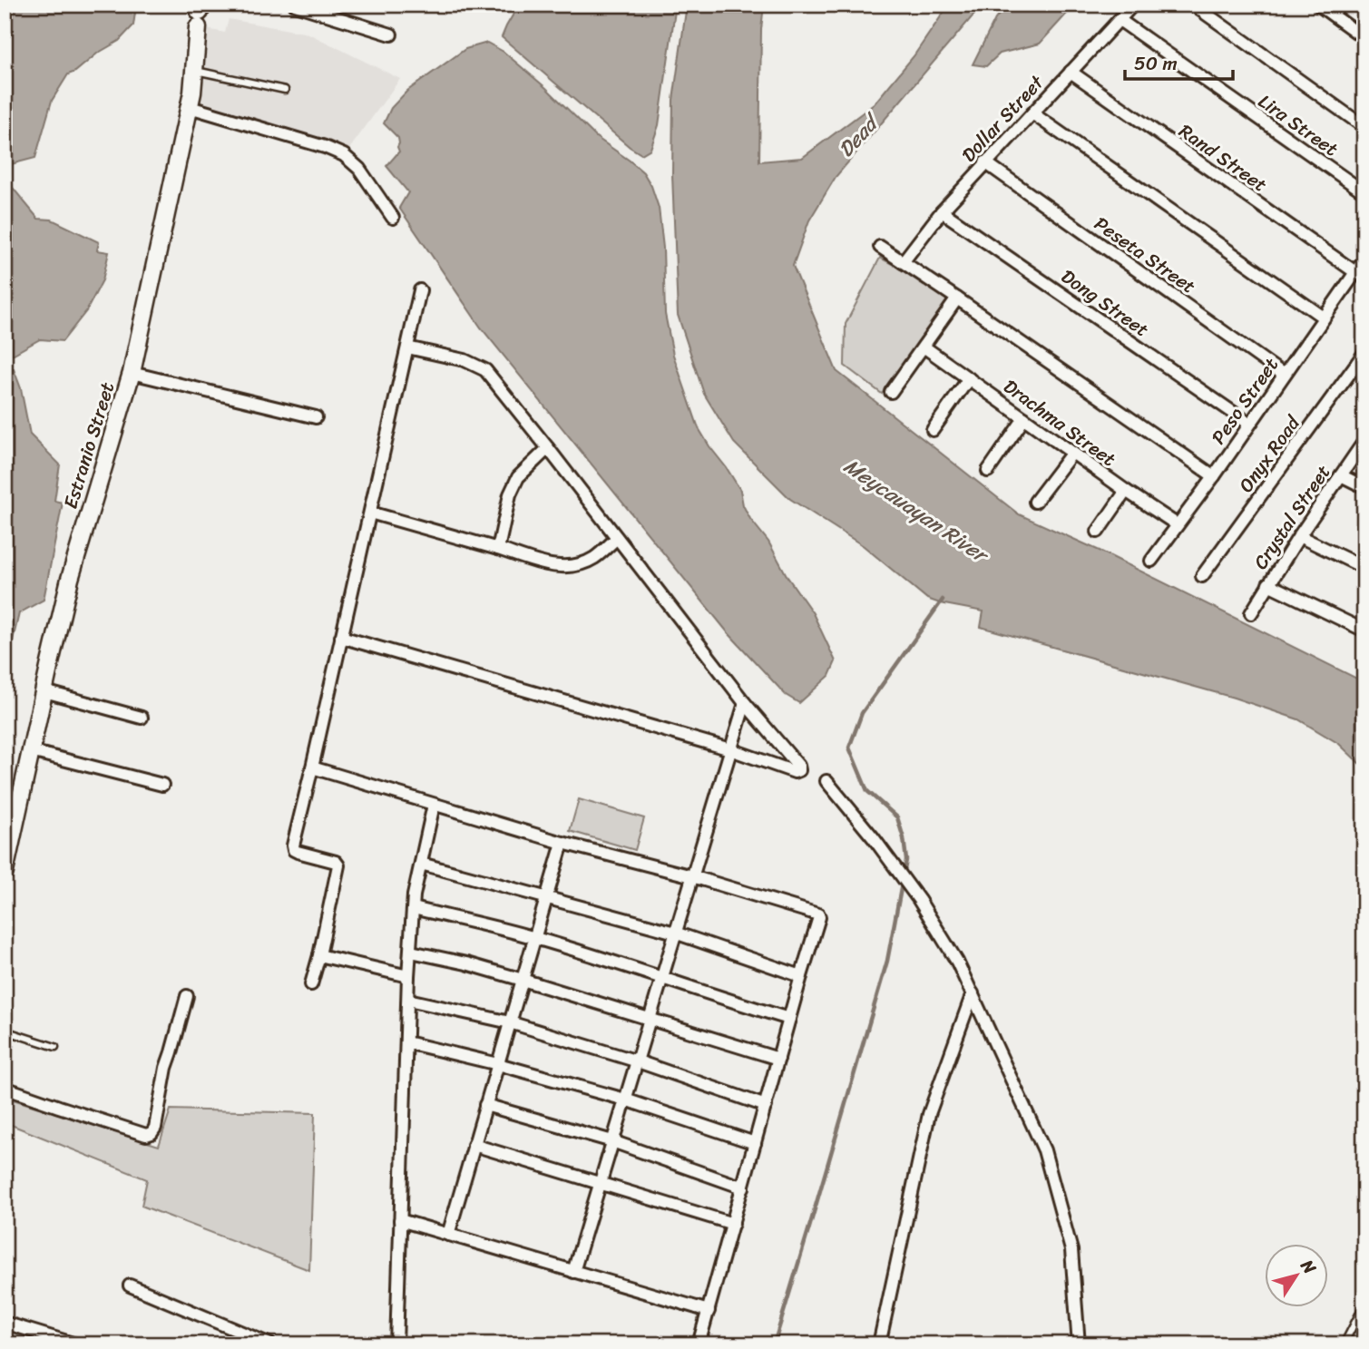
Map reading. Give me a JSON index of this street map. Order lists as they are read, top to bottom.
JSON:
{
  "streets": {
    "street": [
      "Dollar Street",
      "Lira Street",
      "Rand Street",
      "Peseta Street",
      "Dong Street",
      "Peso Street",
      "Drachma Street",
      "Estranio Street",
      "Onyx Road",
      "Crystal Street"
    ]
  },
  "crossings": [
    ["Dollar Street", "Lira Street"],
    ["Dollar Street", "Rand Street"],
    ["Dollar Street", "Peseta Street"],
    ["Dollar Street", "Dong Street"],
    ["Rand Street", "Peso Street"],
    ["Peseta Street", "Peso Street"],
    ["Dong Street", "Peso Street"],
    ["Peso Street", "Drachma Street"]
  ],
  "water": ["Dead", "Meycauayan River"],
  "scale_bar": "50 m",
  "north": "top right"
}
